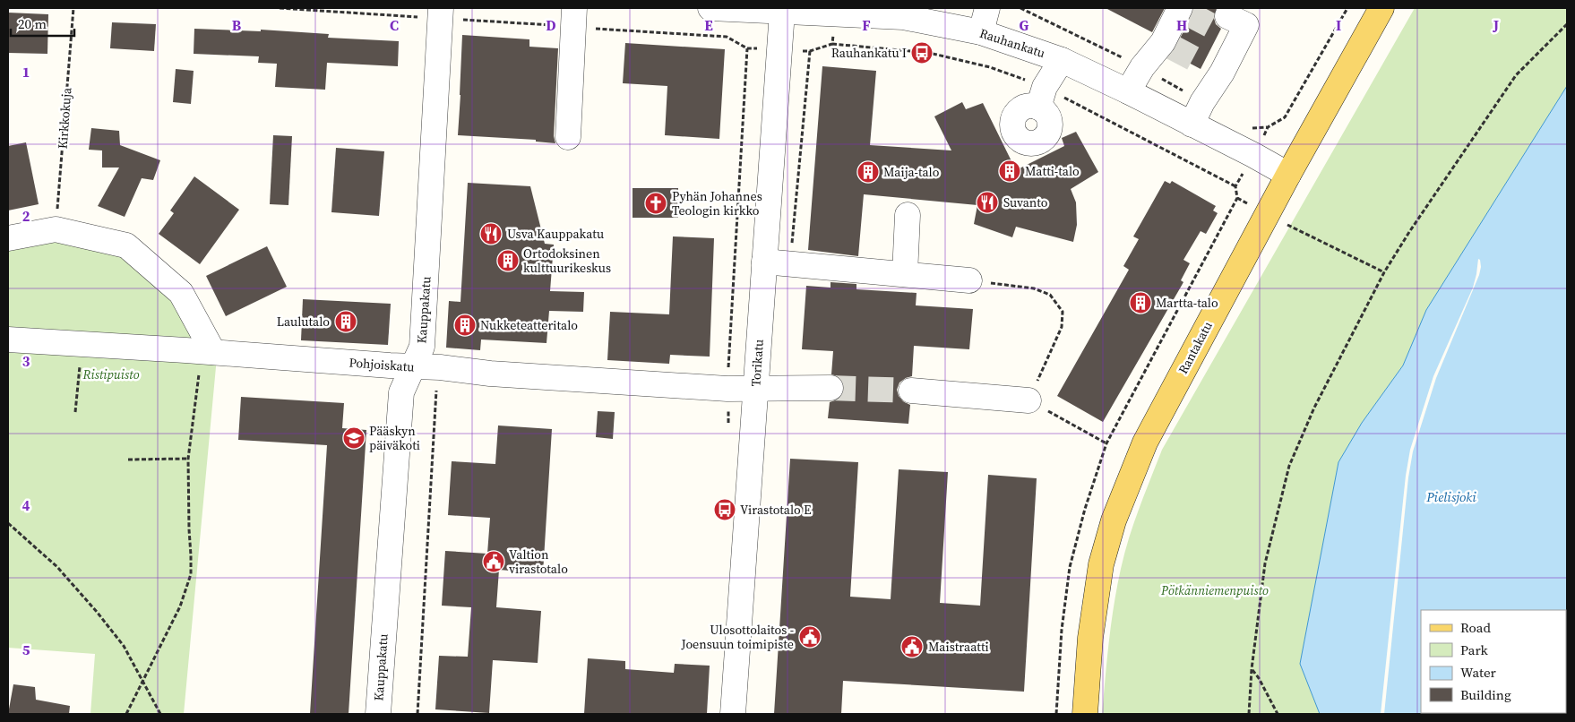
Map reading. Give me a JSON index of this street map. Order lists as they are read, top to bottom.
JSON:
{
  "streets": {
    "main road": ["Rantakatu"],
    "street": [
      "Rauhankatu",
      "Kauppakatu",
      "Torikatu",
      "Pohjoiskatu"
    ],
    "path": ["Kirkkokuja"]
  },
  "crossings": [
    ["Rauhankatu", "Rantakatu"],
    ["Rauhankatu", "Torikatu"],
    ["Kauppakatu", "Pohjoiskatu"],
    ["Torikatu", "Pohjoiskatu"]
  ],
  "water": ["Pielisjoki"],
  "parks": ["Ristipuisto", "Pötkänniemenpuisto"],
  "places": {
    "bus stop": ["Rauhankatu I", "Virastotalo E"],
    "building": [
      "Matti-talo",
      "Maija-talo",
      "Ortodoksinen kulttuurikeskus",
      "Martta-talo",
      "Laulutalo",
      "Nukketeatteritalo"
    ],
    "restaurant": ["Suvanto", "Usva Kauppakatu"],
    "church": ["Pyhän Johannes Teologin kirkko"],
    "school or university": ["Pääskyn päiväkoti"],
    "public building": ["Valtion virastotalo", "Ulosottolaitos - Joensuun toimipiste", "Maistraatti"]
  },
  "legend": [
    "Road",
    "Park",
    "Water",
    "Building"
  ],
  "scale_bar": "20 m",
  "grid": {
    "columns": [
      "B",
      "C",
      "D",
      "E",
      "F",
      "G",
      "H",
      "I",
      "J"
    ],
    "rows": [
      "1",
      "2",
      "3",
      "4",
      "5"
    ]
  }
}
